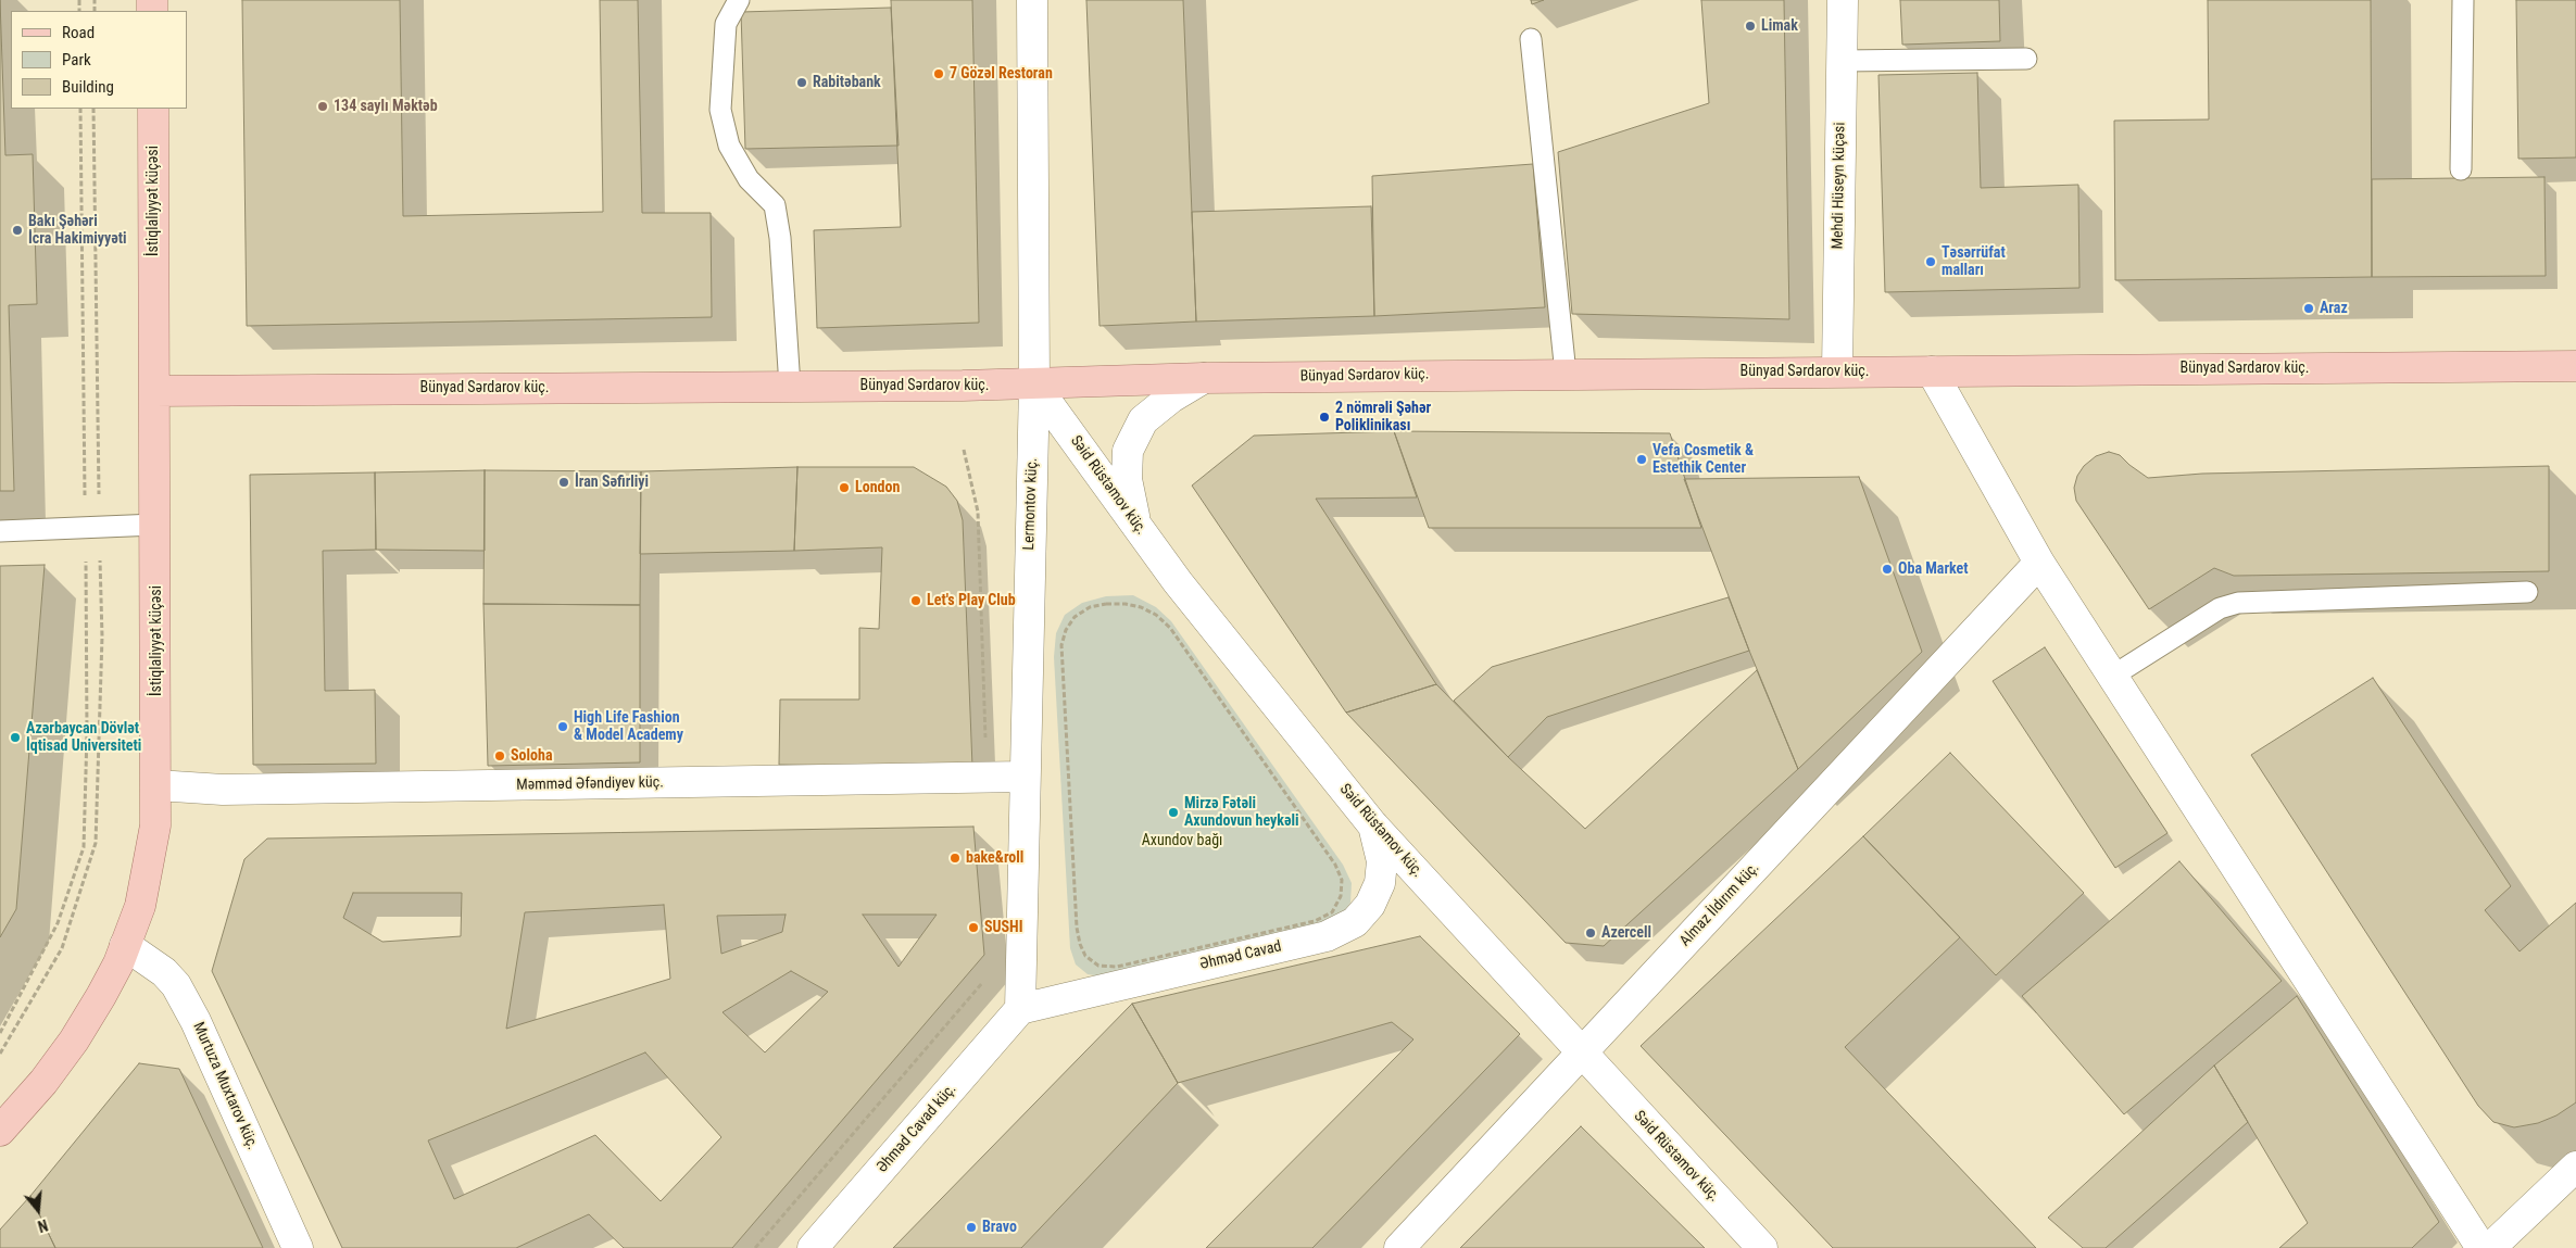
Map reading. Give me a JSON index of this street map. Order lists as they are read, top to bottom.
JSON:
{
  "streets": {
    "main road": ["İstiqlaliyyət küçəsi", "Bünyad Sərdarov küç."],
    "street": [
      "Mehdi Hüseyn küçəsi",
      "Səid Rüstəmov küç.",
      "Lermontov küç.",
      "Məmməd Əfəndiyev küç.",
      "Almaz İldırım küç.",
      "Əhməd Cavad",
      "Murtuza Muxtarov küç.",
      "Əhməd Cavad küç."
    ]
  },
  "crossings": [
    ["Mehdi Hüseyn küçəsi", "Bünyad Sərdarov küç."],
    ["İstiqlaliyyət küçəsi", "Bünyad Sərdarov küç."],
    ["İstiqlaliyyət küçəsi", "Məmməd Əfəndiyev küç."],
    ["İstiqlaliyyət küçəsi", "Murtuza Muxtarov küç."],
    ["Bünyad Sərdarov küç.", "Səid Rüstəmov küç."],
    ["Bünyad Sərdarov küç.", "Lermontov küç."],
    ["Səid Rüstəmov küç.", "Lermontov küç."],
    ["Səid Rüstəmov küç.", "Almaz İldırım küç."],
    ["Səid Rüstəmov küç.", "Əhməd Cavad"],
    ["Lermontov küç.", "Məmməd Əfəndiyev küç."],
    ["Lermontov küç.", "Əhməd Cavad"],
    ["Lermontov küç.", "Əhməd Cavad küç."],
    ["Əhməd Cavad", "Əhməd Cavad küç."]
  ],
  "parks": ["Axundov bağı"],
  "places": [
    "Limak",
    "7 Gözəl Restoran",
    "Rabitəbank",
    "134 saylı Məktəb",
    "Bakı Şəhəri İcra Hakimiyyəti",
    "Təsərrüfat malları",
    "Araz",
    "2 nömrəli Şəhər Poliklinikası",
    "Vefa Cosmetik & Estethik Center",
    "İran Səfirliyi",
    "London",
    "Oba Market",
    "Let's Play Club",
    "High Life Fashion & Model Academy",
    "Azərbaycan Dövlət İqtisad Universiteti",
    "Soloha",
    "Mirzə Fətəli Axundovun heykəli",
    "bake&roll",
    "SUSHI",
    "Azercell",
    "Bravo"
  ],
  "legend": ["Road", "Park", "Building"],
  "north": "bottom"
}
